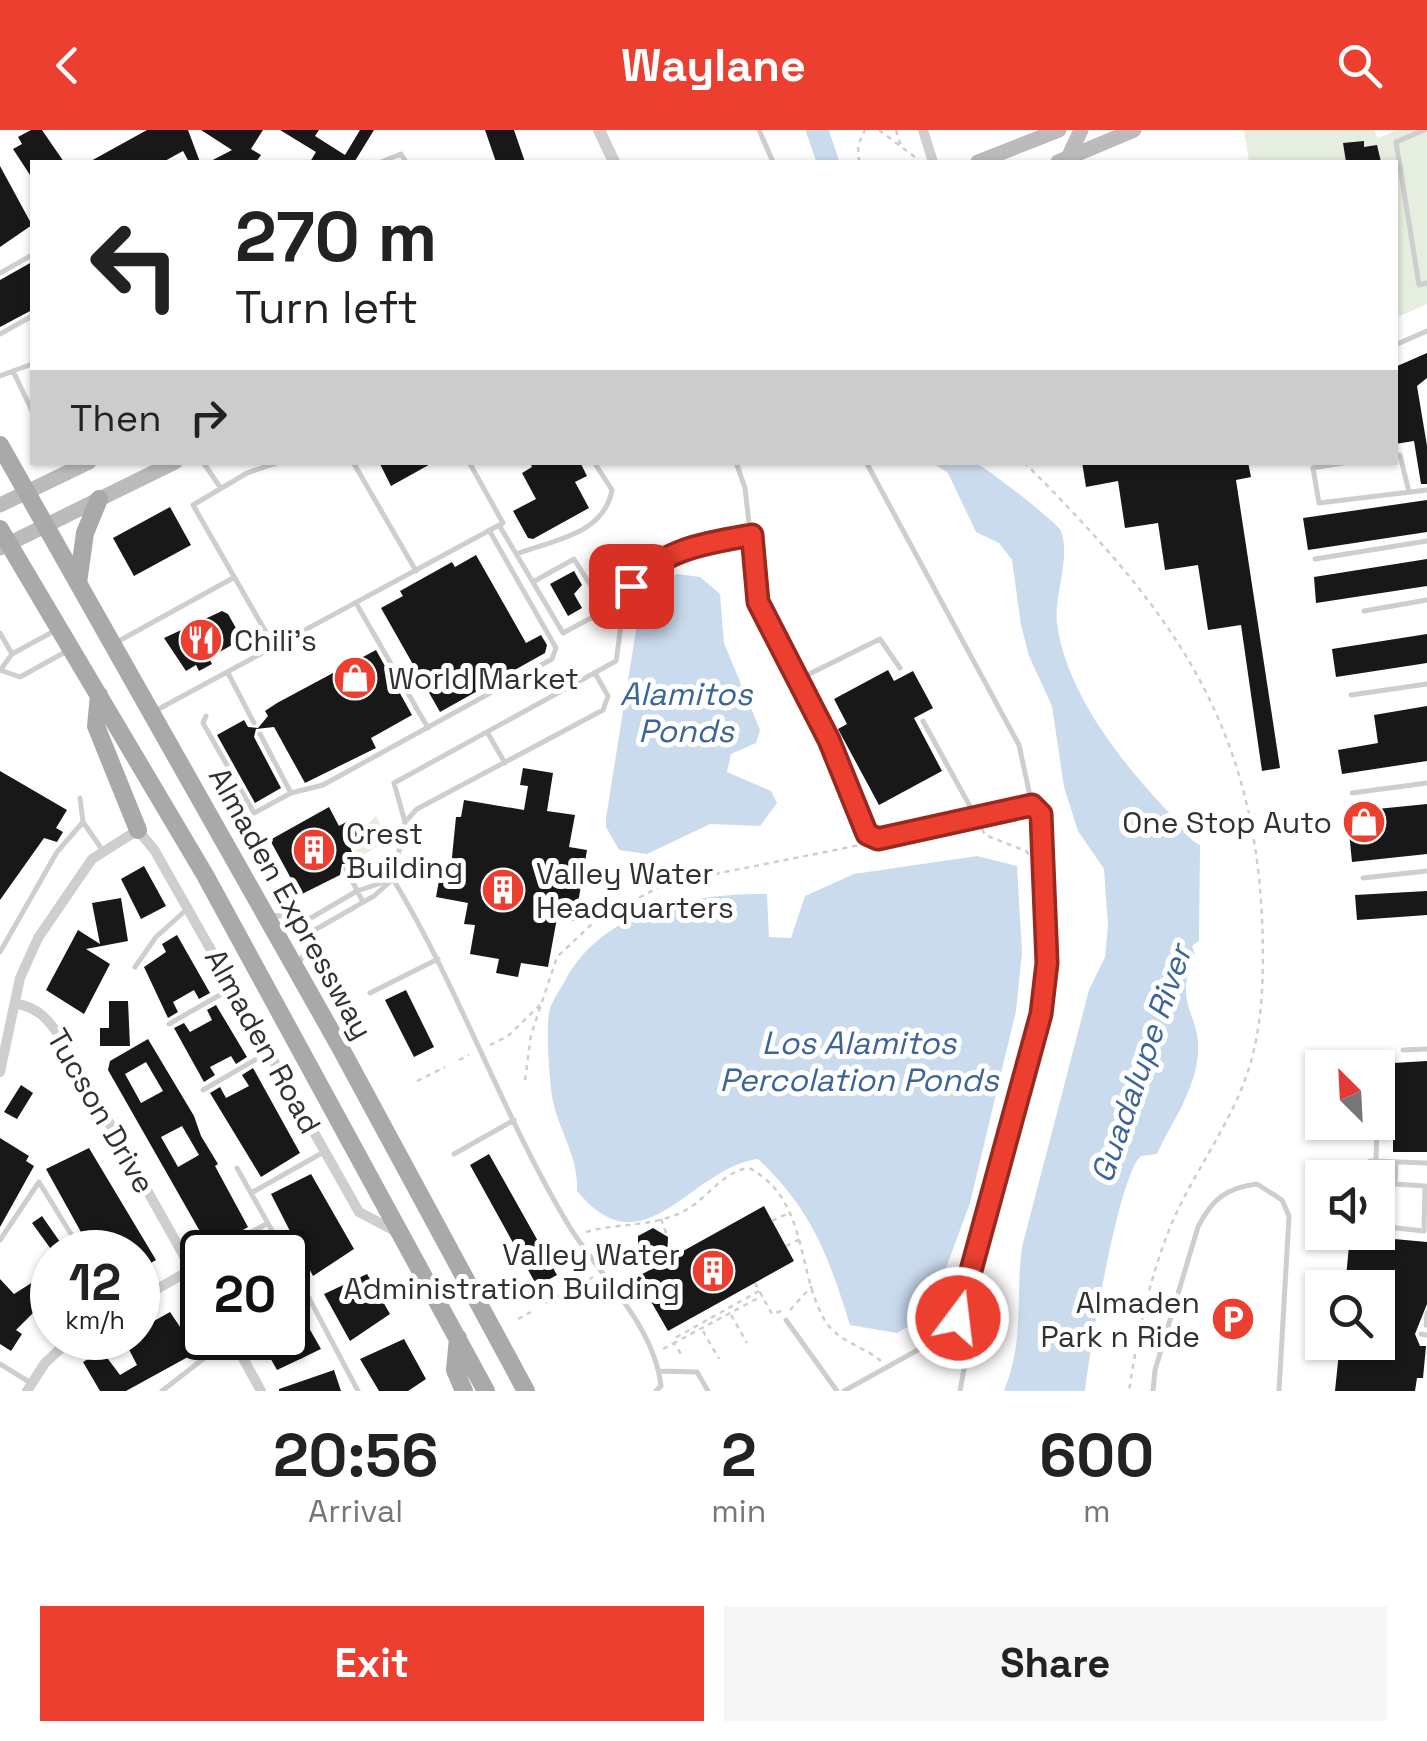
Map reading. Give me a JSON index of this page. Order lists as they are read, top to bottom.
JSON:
{
  "streets": {
    "main road": ["Almaden Expressway"],
    "street": ["Almaden Road", "Tucson Drive"]
  },
  "crossings": [
    ["Almaden Expressway", "Almaden Road"]
  ],
  "water": ["Alamitos Ponds", "Los Alamitos Percolation Ponds", "Guadalupe River"],
  "places": {
    "restaurant": ["Chili's"],
    "shop": ["World Market", "One Stop Auto"],
    "building": ["Crest Building", "Valley Water Headquarters", "Valley Water Administration Building"],
    "parking": ["Almaden Park n Ride"]
  },
  "north": "top left",
  "page": {
    "header": "Waylane",
    "turn": ["270 m", "Turn left"],
    "then": "Then",
    "speed": "12 km/h",
    "limit": "20",
    "eta": [
      "20:56",
      "Arrival",
      "2",
      "min",
      "600",
      "m"
    ],
    "buttons": ["Exit", "Share"]
  }
}
